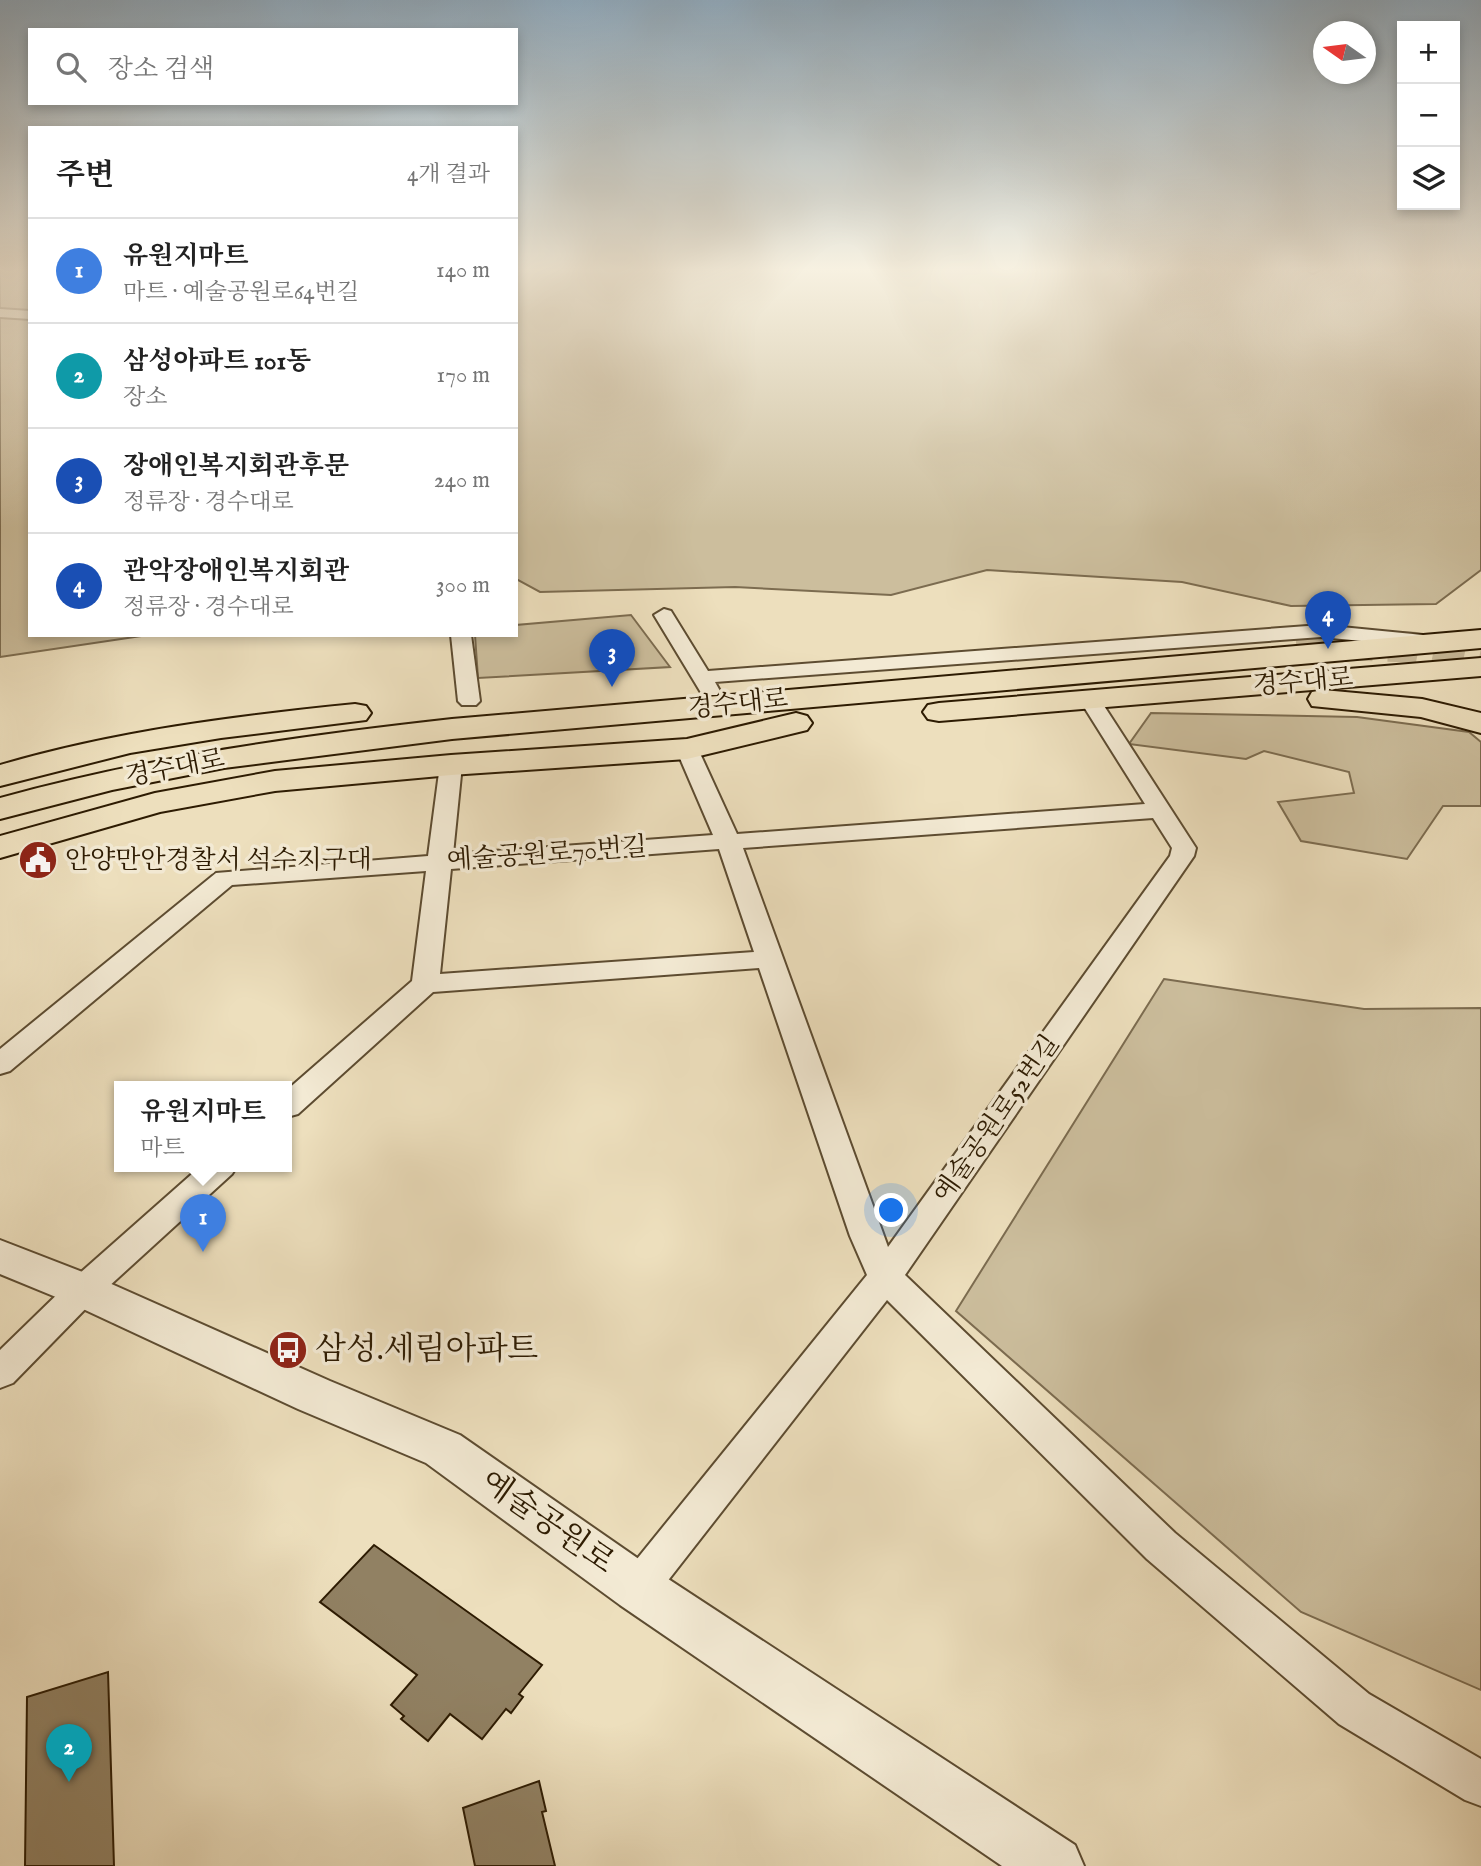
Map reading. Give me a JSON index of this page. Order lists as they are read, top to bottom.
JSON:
{
  "streets": {
    "main road": ["경수대로"],
    "street": ["예술공원로70번길", "예술공원로52번길", "예술공원로"]
  },
  "crossings": [
    ["경수대로", "예술공원로70번길"],
    ["경수대로", "예술공원로52번길"],
    ["예술공원로70번길", "예술공원로52번길"],
    ["예술공원로52번길", "예술공원로"]
  ],
  "places": {
    "public building": ["안양만안경찰서 석수지구대"],
    "bus stop": ["삼성.세림아파트"]
  },
  "north": "left",
  "page": {
    "map_buttons": ["+", "−"],
    "search": "장소 검색",
    "heading": ["주변", "4개 결과"],
    "list": [
      {
        "mark": "1",
        "name": "유원지마트",
        "note": "마트 · 예술공원로64번길",
        "value": "140 m"
      },
      {
        "mark": "2",
        "name": "삼성아파트 101동",
        "note": "장소",
        "value": "170 m"
      },
      {
        "mark": "3",
        "name": "장애인복지회관후문",
        "note": "정류장 · 경수대로",
        "value": "240 m"
      },
      {
        "mark": "4",
        "name": "관악장애인복지회관",
        "note": "정류장 · 경수대로",
        "value": "300 m"
      }
    ],
    "pins": [
      "4",
      "3",
      "1",
      "2"
    ],
    "popup": ["유원지마트", "마트"]
  }
}
